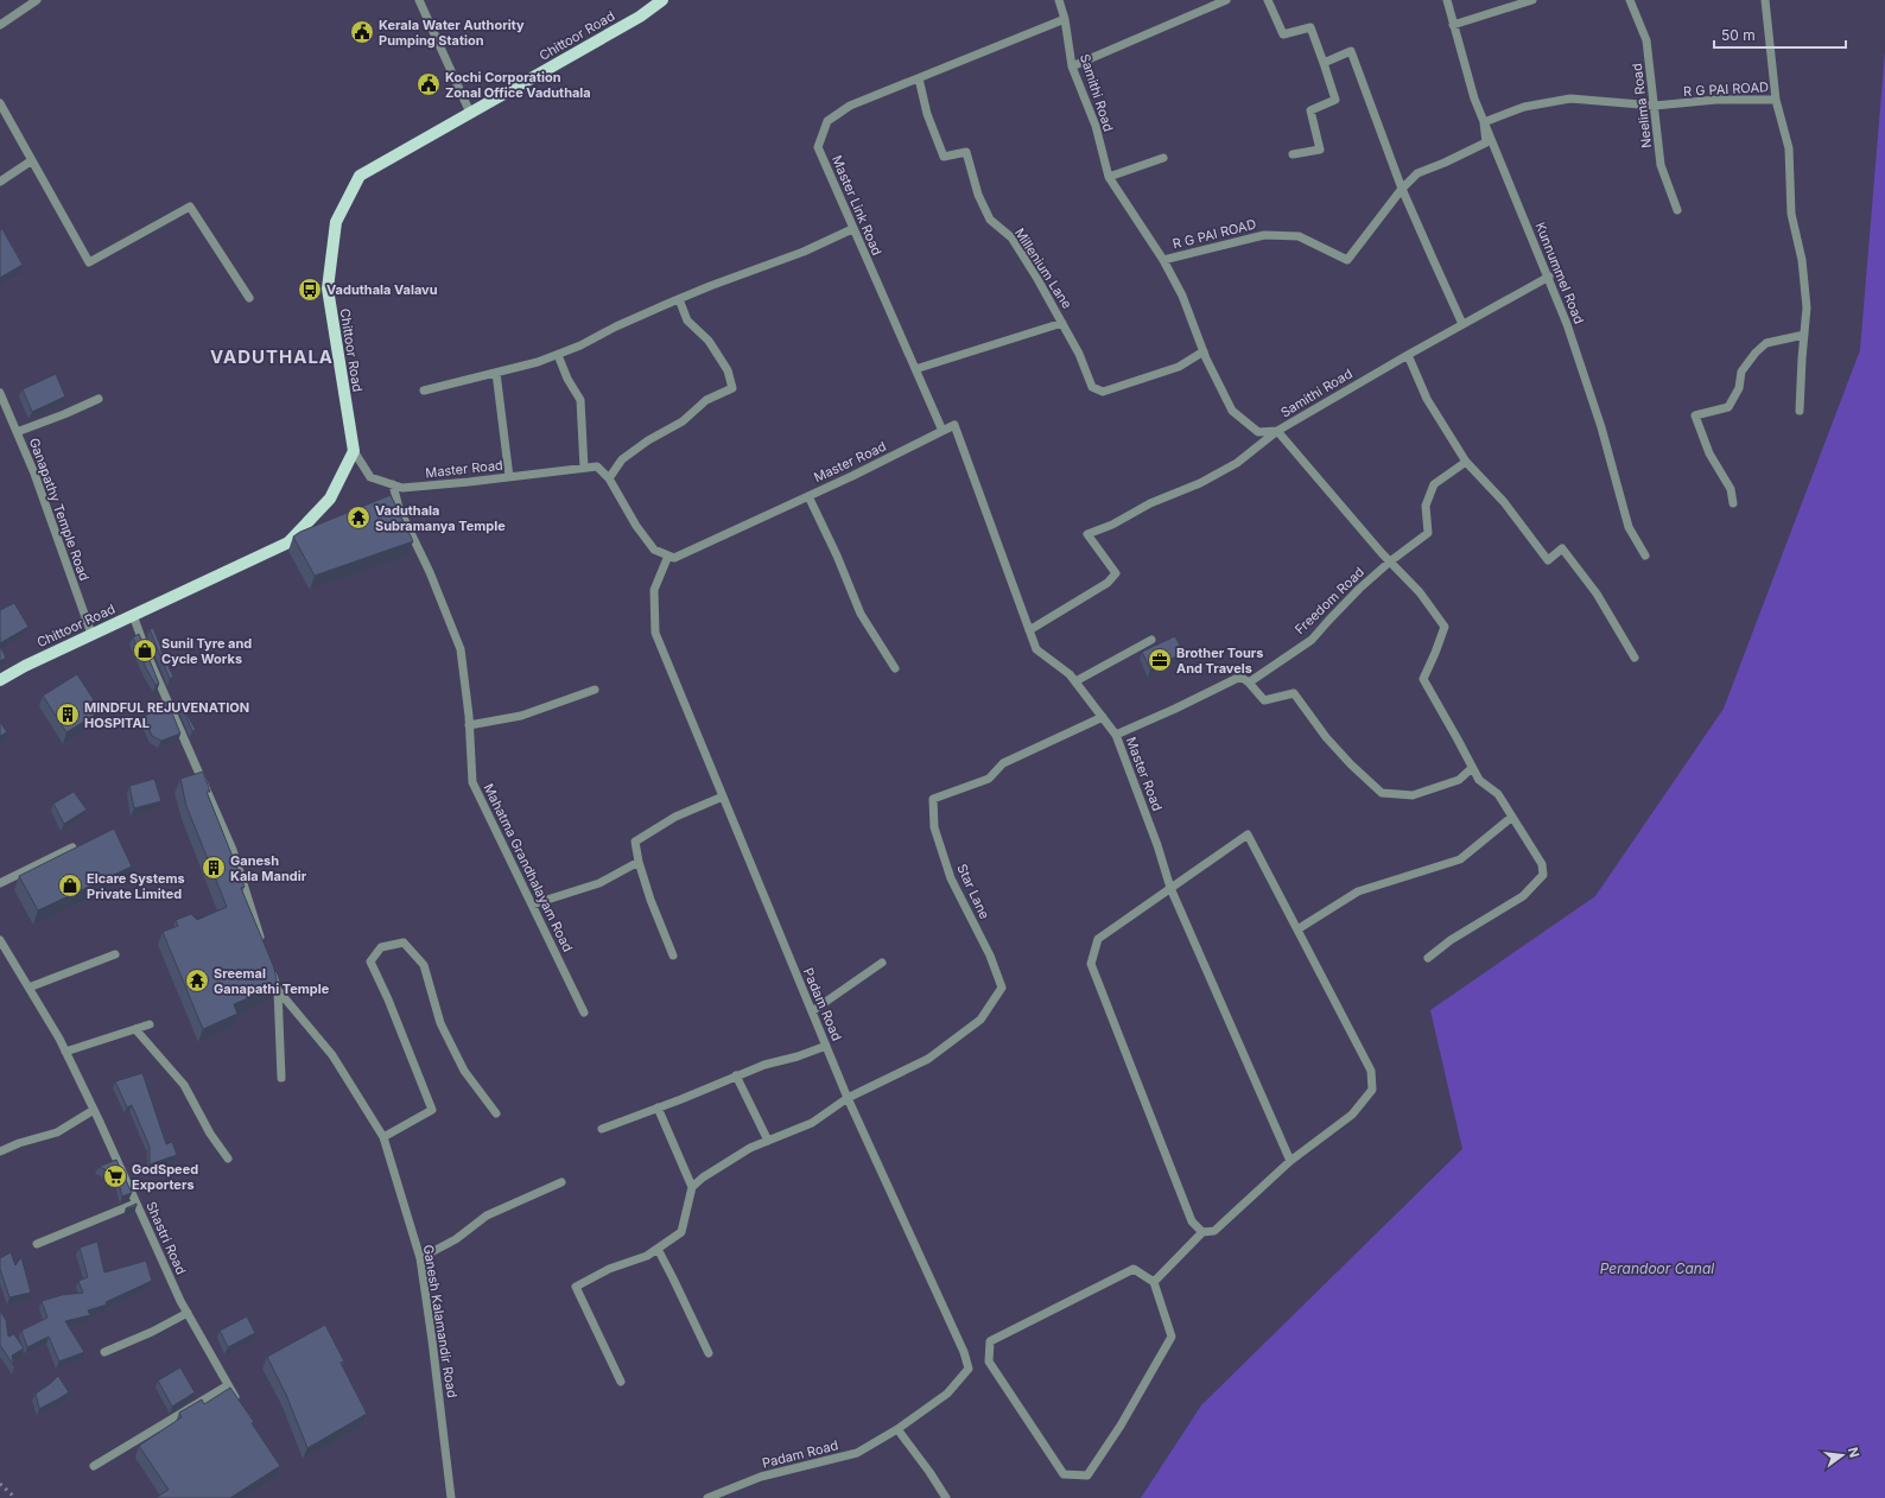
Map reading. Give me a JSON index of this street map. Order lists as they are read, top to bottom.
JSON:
{
  "streets": {
    "main road": ["Chittoor Road"],
    "street": [
      "R G PAI ROAD",
      "Samithi Road",
      "Neelima Road",
      "Master Link Road",
      "Millenium Lane",
      "Kunnummel Road",
      "Master Road",
      "Ganapathy Temple Road",
      "Freedom Road",
      "Mahatma Grandhalayam Road",
      "Star Lane",
      "Padam Road",
      "Shastri Road",
      "Ganesh Kalamandir Road"
    ]
  },
  "crossings": [
    ["Chittoor Road", "Master Road"],
    ["Chittoor Road", "Ganapathy Temple Road"],
    ["R G PAI ROAD", "Samithi Road"],
    ["R G PAI ROAD", "Neelima Road"],
    ["R G PAI ROAD", "Kunnummel Road"],
    ["Samithi Road", "Master Link Road"],
    ["Samithi Road", "Millenium Lane"],
    ["Samithi Road", "Kunnummel Road"],
    ["Master Link Road", "Millenium Lane"],
    ["Master Link Road", "Master Road"],
    ["Master Road", "Mahatma Grandhalayam Road"],
    ["Master Road", "Star Lane"],
    ["Master Road", "Padam Road"],
    ["Star Lane", "Padam Road"]
  ],
  "districts": ["VADUTHALA"],
  "water": ["Perandoor Canal"],
  "places": {
    "public building": ["Kerala Water Authority Pumping Station", "Kochi Corporation Zonal Office Vaduthala"],
    "bus stop": ["Vaduthala Valavu"],
    "temple": ["Vaduthala Subramanya Temple", "Sreemal Ganapathi Temple"],
    "shop": ["Sunil Tyre and Cycle Works", "Elcare Systems Private Limited"],
    "office": ["Brother Tours And Travels"],
    "building": ["MINDFUL REJUVENATION HOSPITAL", "Ganesh Kala Mandir"],
    "supermarket": ["GodSpeed Exporters"]
  },
  "scale_bar": "50 m",
  "north": "right"
}
